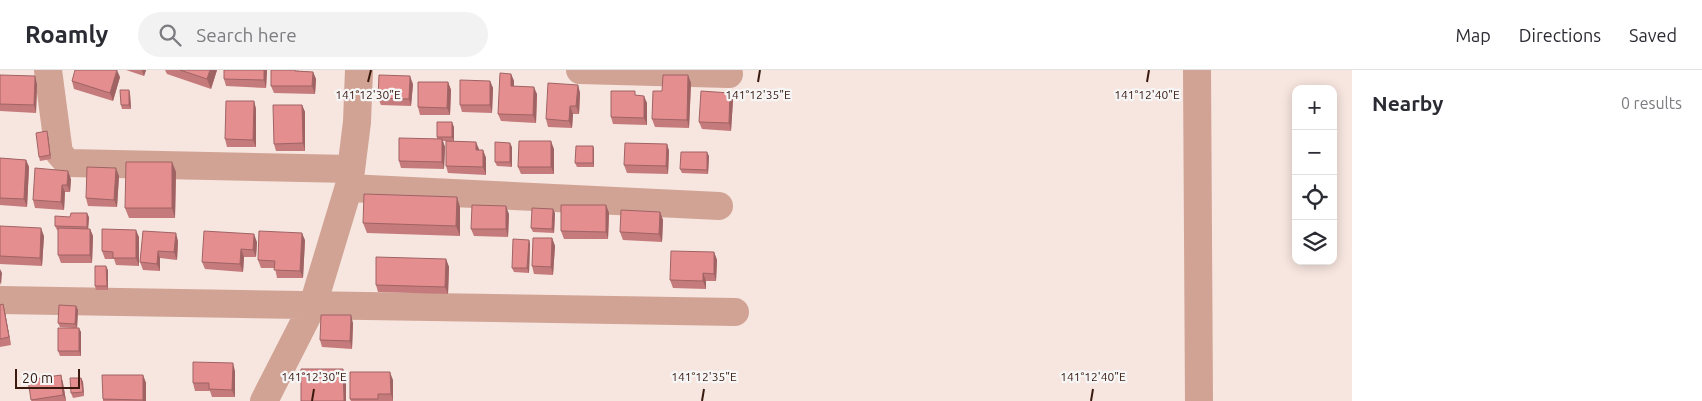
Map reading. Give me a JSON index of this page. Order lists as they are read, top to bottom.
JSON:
{
  "scale_bar": "20 m",
  "page": {
    "header": "Roamly",
    "search": "Search here",
    "nav": ["Map", "Directions", "Saved"],
    "heading": ["Nearby", "0 results"],
    "map_buttons": ["+", "−"],
    "scale": "20 m"
  },
  "coordinates": ["141°12'30\"E", "141°12'35\"E", "141°12'40\"E"]
}
